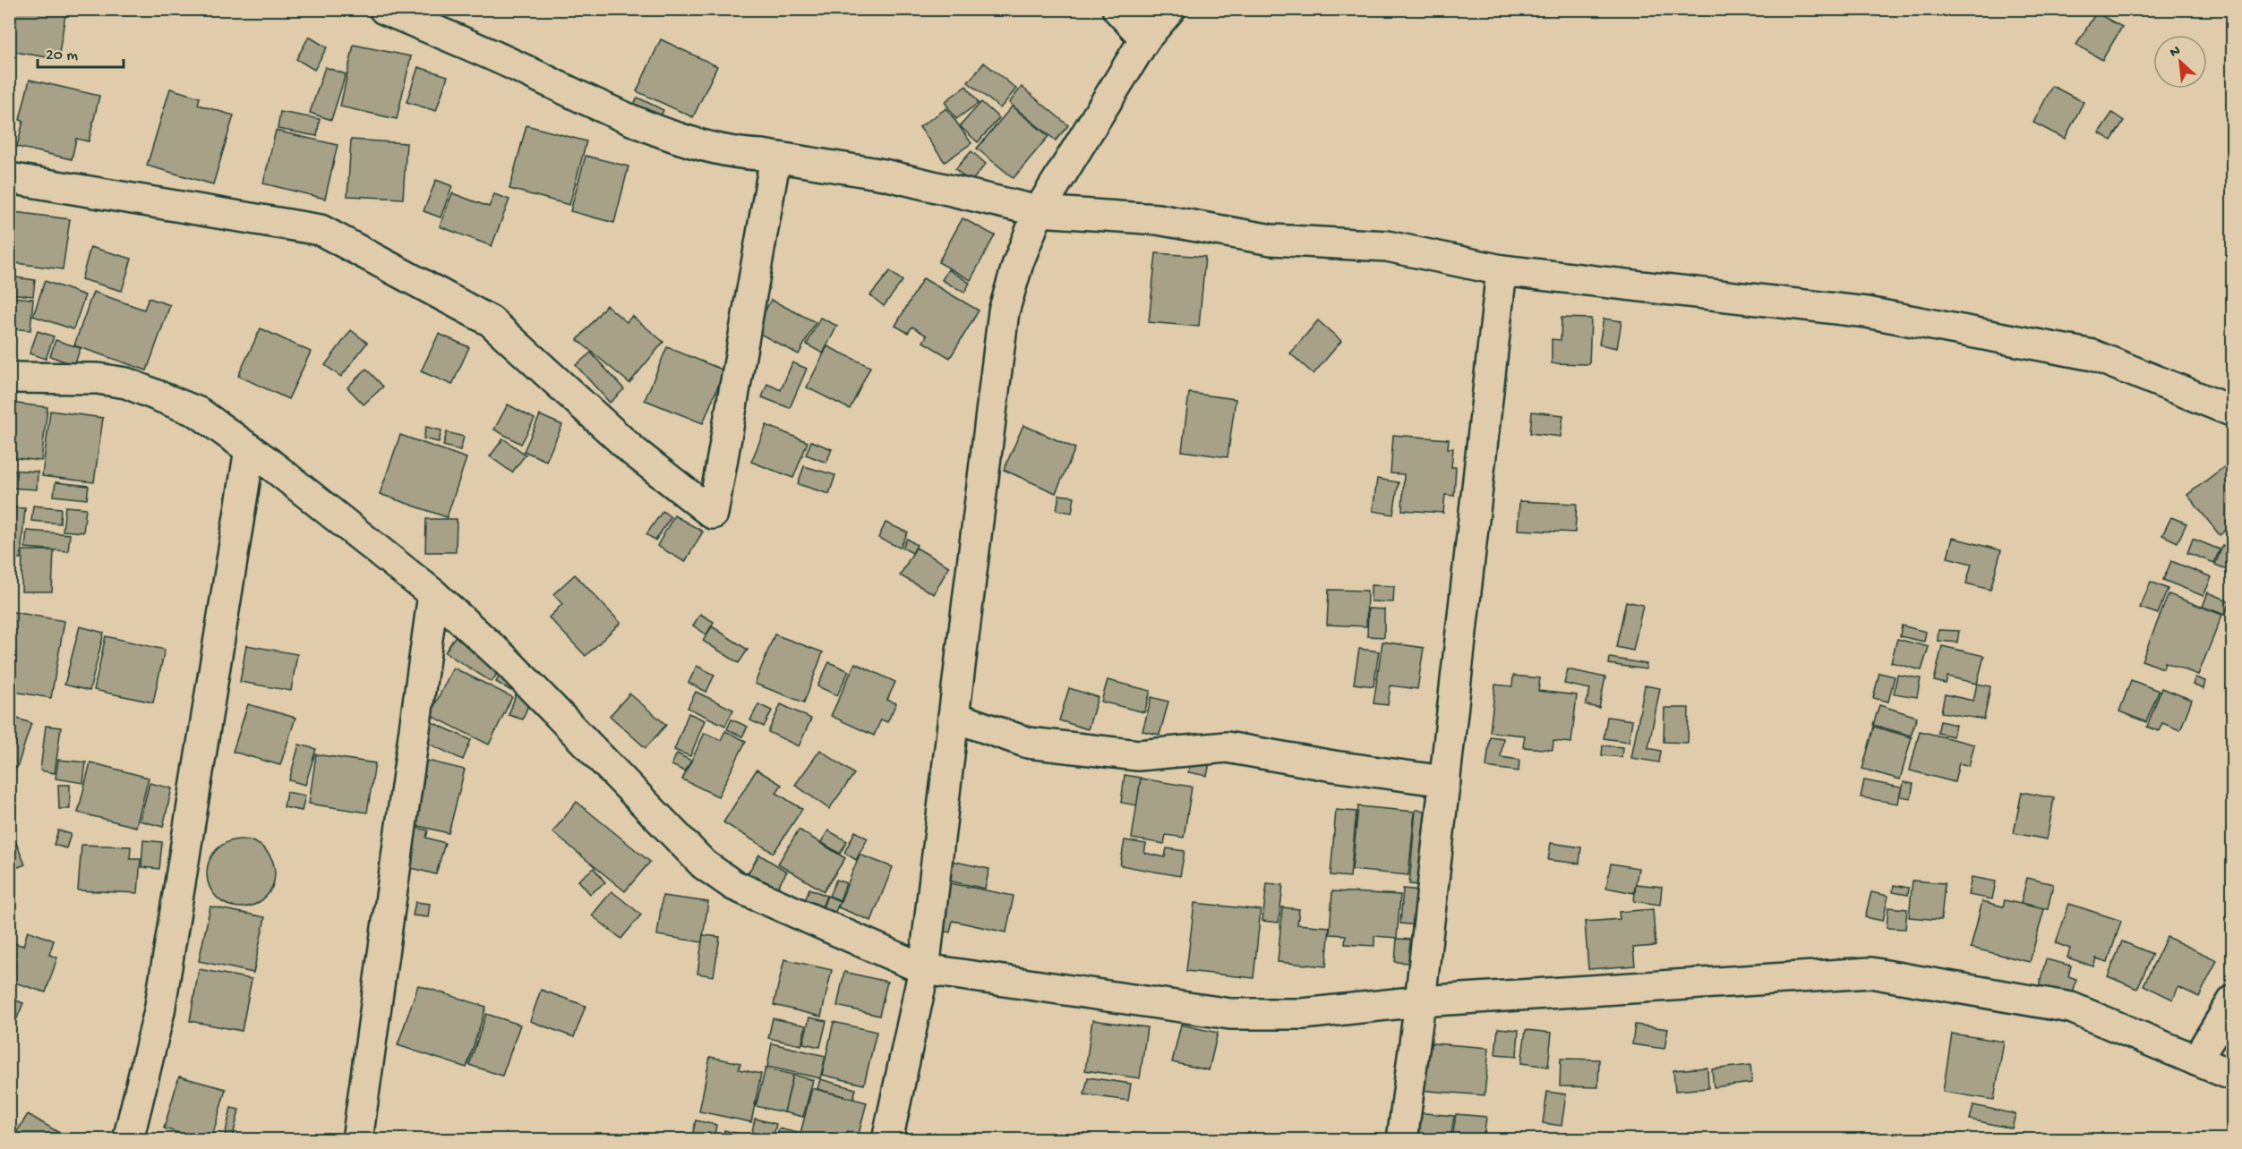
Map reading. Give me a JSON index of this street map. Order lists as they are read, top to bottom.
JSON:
{
  "scale_bar": "20 m",
  "north": "top left"
}
